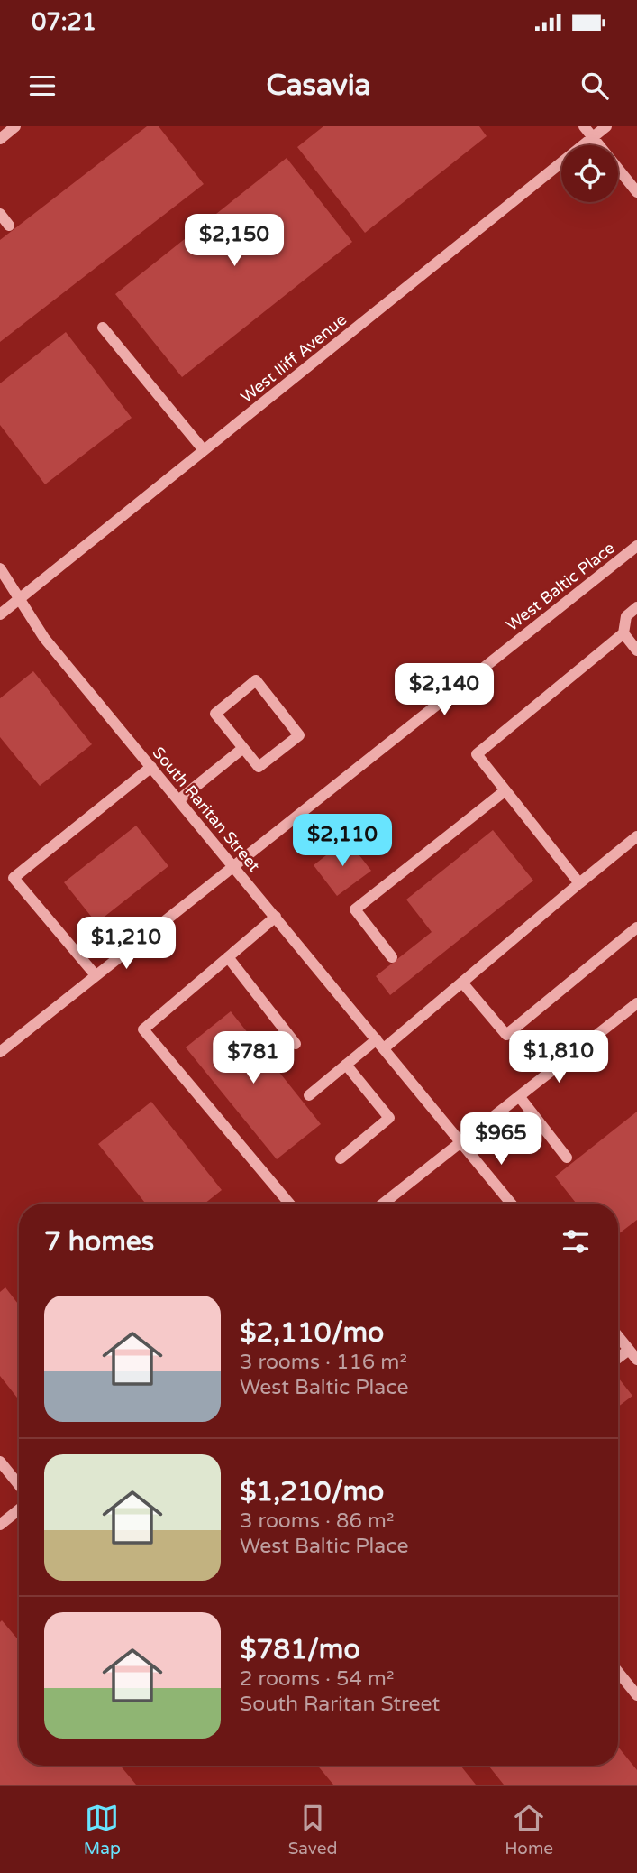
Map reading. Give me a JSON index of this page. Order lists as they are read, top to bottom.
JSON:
{
  "streets": {
    "street": ["West Iliff Avenue", "West Baltic Place", "South Raritan Street"]
  },
  "crossings": [
    ["West Iliff Avenue", "South Raritan Street"],
    ["West Baltic Place", "South Raritan Street"]
  ],
  "page": {
    "status": "07:21",
    "header": "Casavia",
    "price": [
      "$2,150",
      "$2,140",
      "$2,110",
      "$1,210",
      "$1,810",
      "$781",
      "$965"
    ],
    "heading": "7 homes",
    "list": [
      {
        "name": "$2,110/mo",
        "note": "3 rooms · 116 m² · West Baltic Place"
      },
      {
        "name": "$1,210/mo",
        "note": "3 rooms · 86 m² · West Baltic Place"
      },
      {
        "name": "$781/mo",
        "note": "2 rooms · 54 m² · South Raritan Street"
      }
    ],
    "tabs": ["Map", "Saved", "Home"]
  }
}
